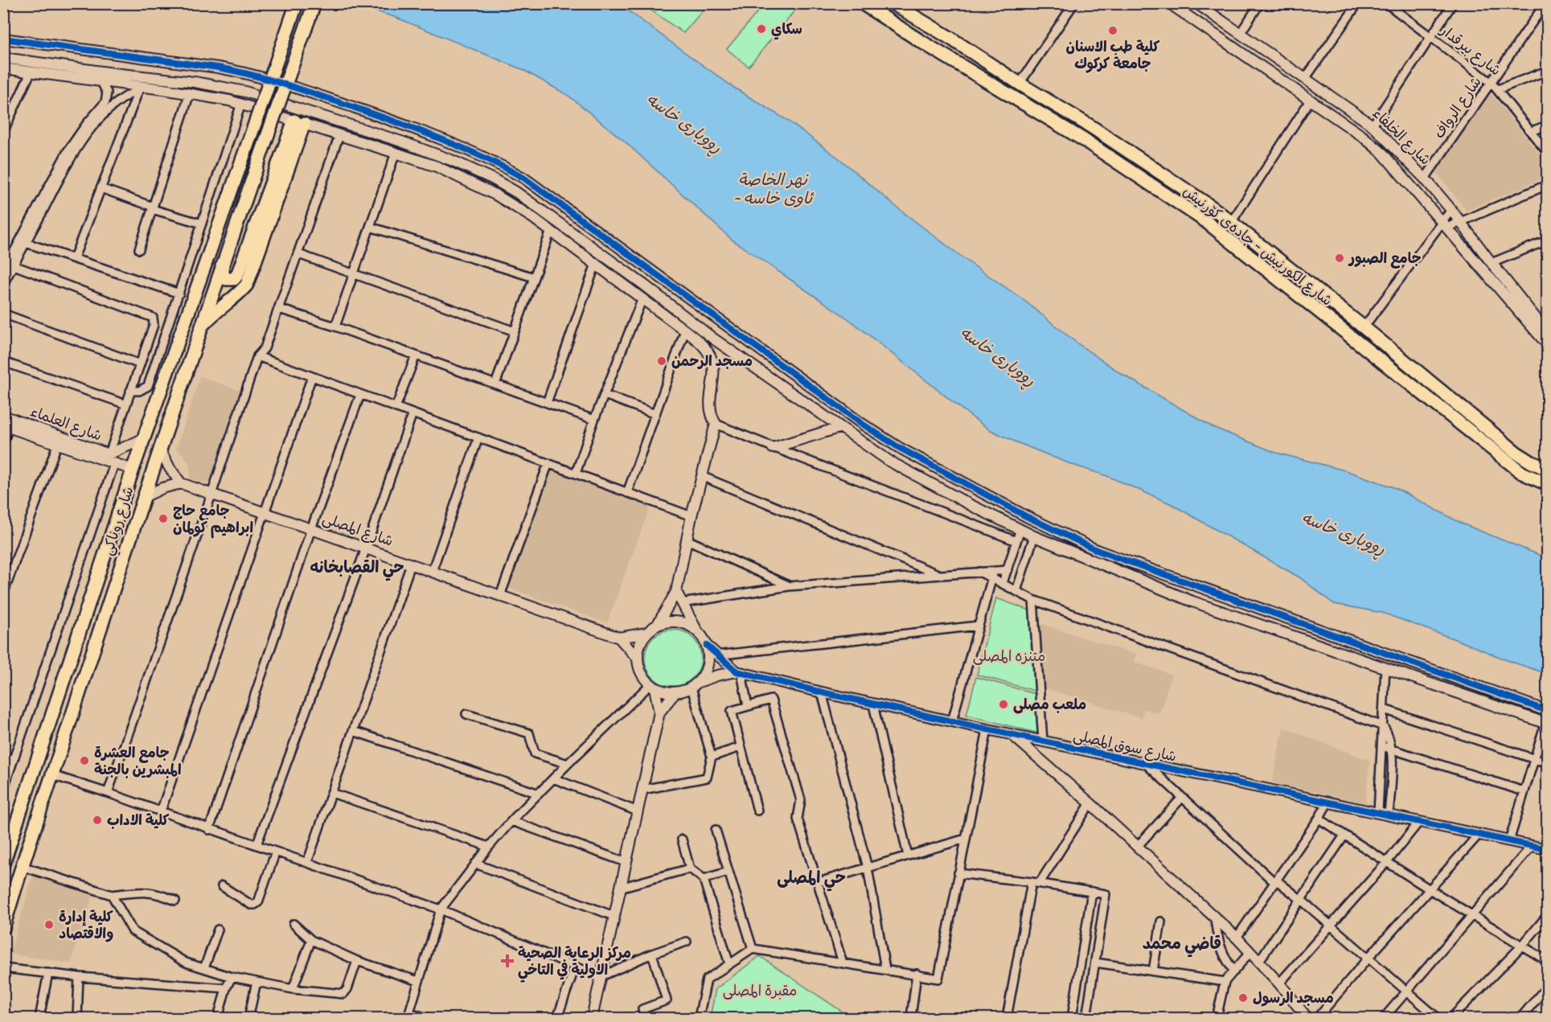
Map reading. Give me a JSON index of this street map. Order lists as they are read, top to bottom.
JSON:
{
  "streets": {
    "main road": ["شارع الكورنيش - جادەی کۆرنیش", "شارع روناكي"],
    "street": [
      "شارع بيرقدار",
      "شارع الرواف",
      "شارع الخلفاء",
      "شارع العلماء",
      "شارع المصلى",
      "شارع سوق المصلى"
    ]
  },
  "crossings": [
    ["شارع بيرقدار", "شارع الرواف"],
    ["شارع الرواف", "شارع الخلفاء"],
    ["شارع العلماء", "شارع روناكي"],
    ["شارع المصلى", "شارع سوق المصلى"]
  ],
  "districts": ["حي القصابخانه", "حي المصلى", "قاضي محمد"],
  "water": ["ڕووباری خاسە", "نهر الخاصة - ئاوی خاسە"],
  "parks": ["متنزه المصلى", "مقبرة المصلى"],
  "places": {
    "other": [
      "سكاي",
      "كلية طب الاسنان جامعة كركوك",
      "جامع الصبور",
      "مسجد الرحمن",
      "جامع حاج ابراهيم كولمان",
      "ملعب مصلى",
      "جامع العشرة المبشرين بالجنة",
      "كلية الاداب",
      "كلية إدارة والاقتصاد",
      "مسجد الرسول"
    ],
    "health": ["مركز الرعاية الصحية الاولية في التاخي"]
  }
}
